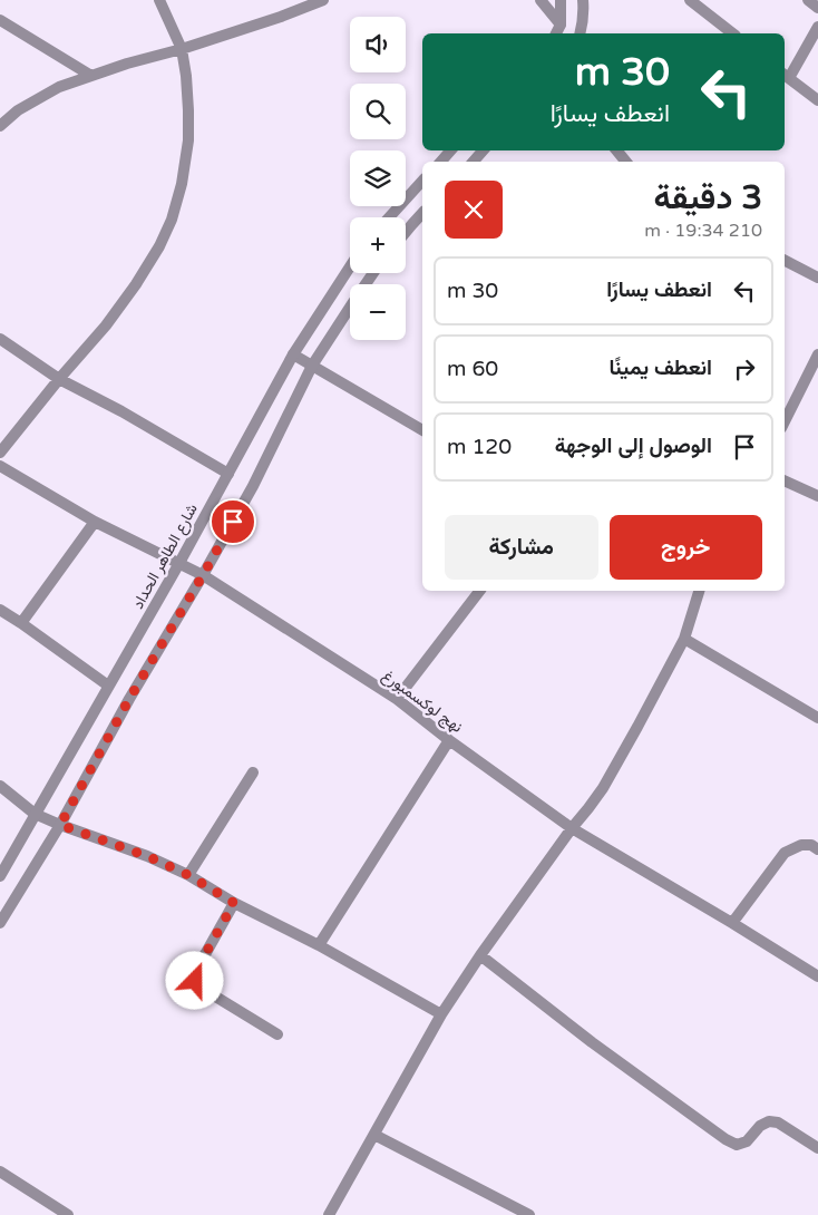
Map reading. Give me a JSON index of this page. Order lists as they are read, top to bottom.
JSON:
{
  "streets": {
    "street": ["شارع الطاهر الحداد", "نهج لوكسمبورغ"]
  },
  "crossings": [
    ["شارع الطاهر الحداد", "نهج لوكسمبورغ"]
  ],
  "page": {
    "map_buttons": ["+", "−"],
    "turn": ["30 m", "انعطف يسارًا"],
    "heading": ["3 دقيقة", "210 m · 19:34"],
    "list": [
      {
        "name": "انعطف يسارًا",
        "value": "30 m"
      },
      {
        "name": "انعطف يمينًا",
        "value": "60 m"
      },
      {
        "name": "الوصول إلى الوجهة",
        "value": "120 m"
      }
    ],
    "buttons": ["خروج", "مشاركة"]
  }
}
